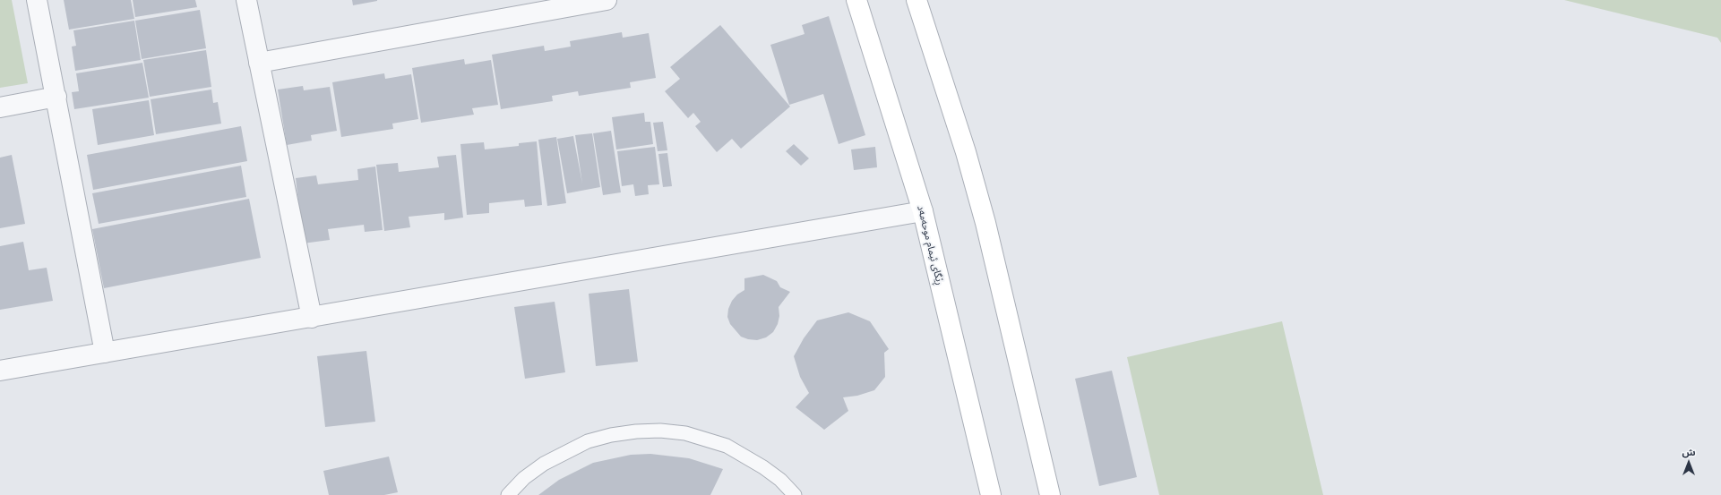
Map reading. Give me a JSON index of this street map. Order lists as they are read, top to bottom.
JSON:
{
  "streets": {
    "main road": ["ڕێگای ئیمام موحەمەد"]
  },
  "north": "top"
}
